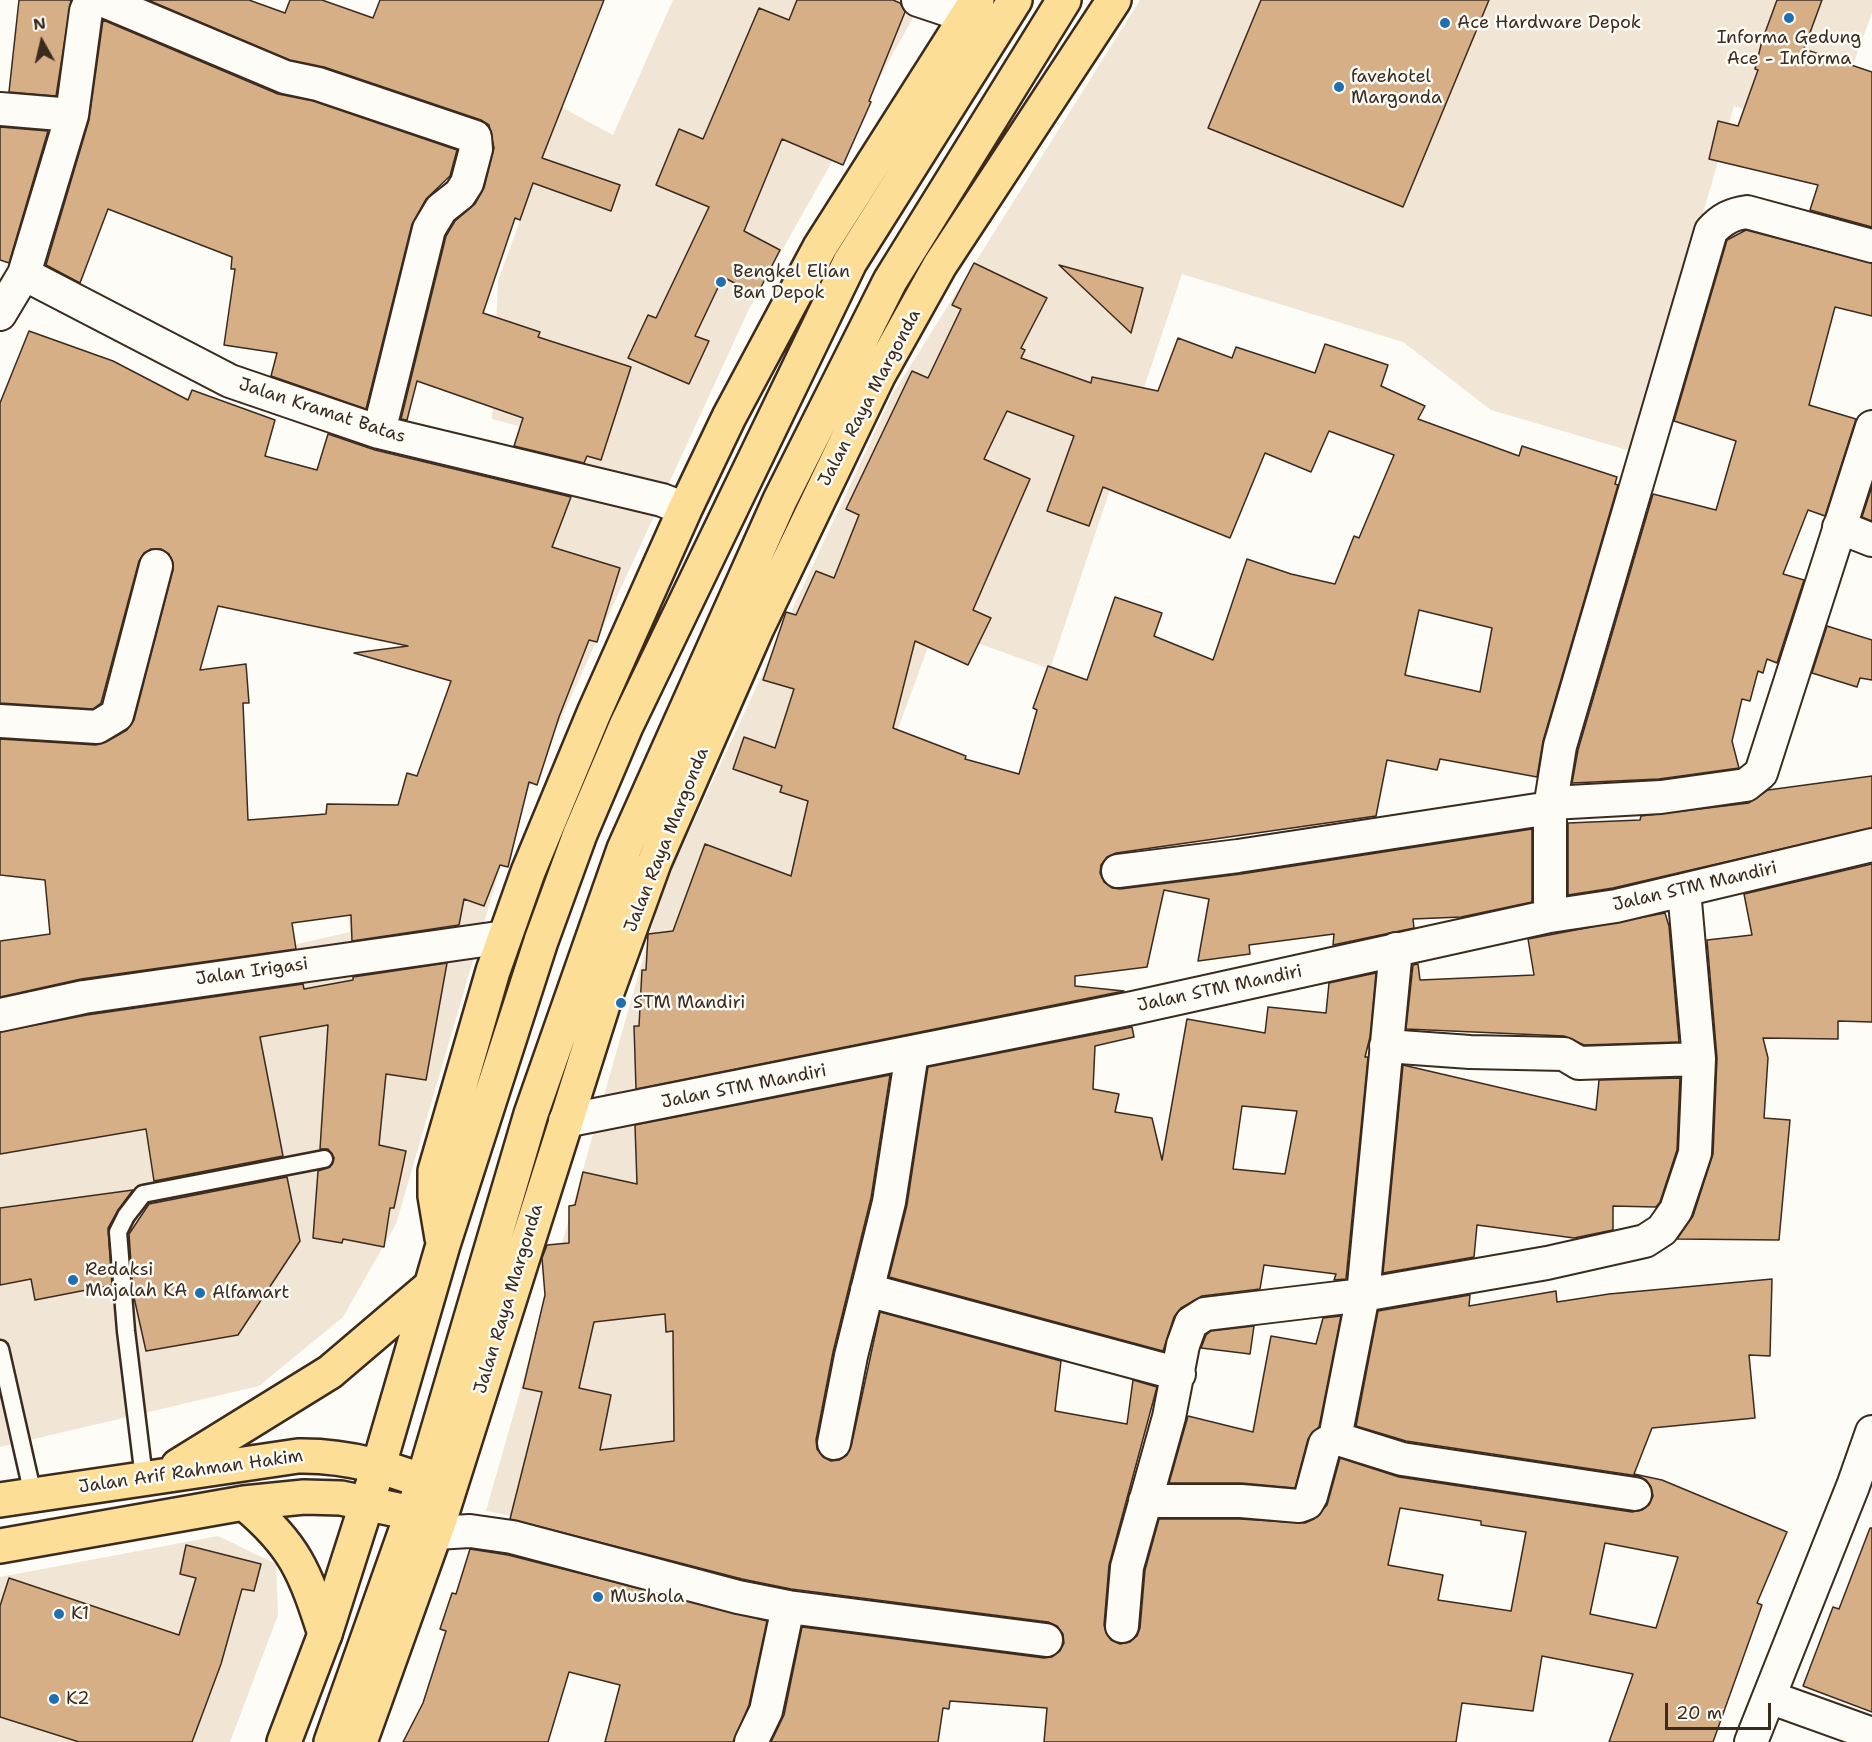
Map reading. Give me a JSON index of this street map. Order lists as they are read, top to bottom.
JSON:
{
  "streets": {
    "main road": ["Jalan Raya Margonda", "Jalan Arif Rahman Hakim"],
    "street": ["Jalan Kramat Batas", "Jalan STM Mandiri", "Jalan Irigasi"]
  },
  "crossings": [
    ["Jalan Raya Margonda", "Jalan STM Mandiri"],
    ["Jalan Raya Margonda", "Jalan Arif Rahman Hakim"]
  ],
  "places": [
    "Informa Gedung Ace - Informa",
    "Ace Hardware Depok",
    "favehotel Margonda",
    "Bengkel Elian Ban Depok",
    "STM Mandiri",
    "Redaksi Majalah KA",
    "Alfamart",
    "Mushola",
    "K1",
    "K2"
  ],
  "scale_bar": "20 m",
  "north": "top"
}
